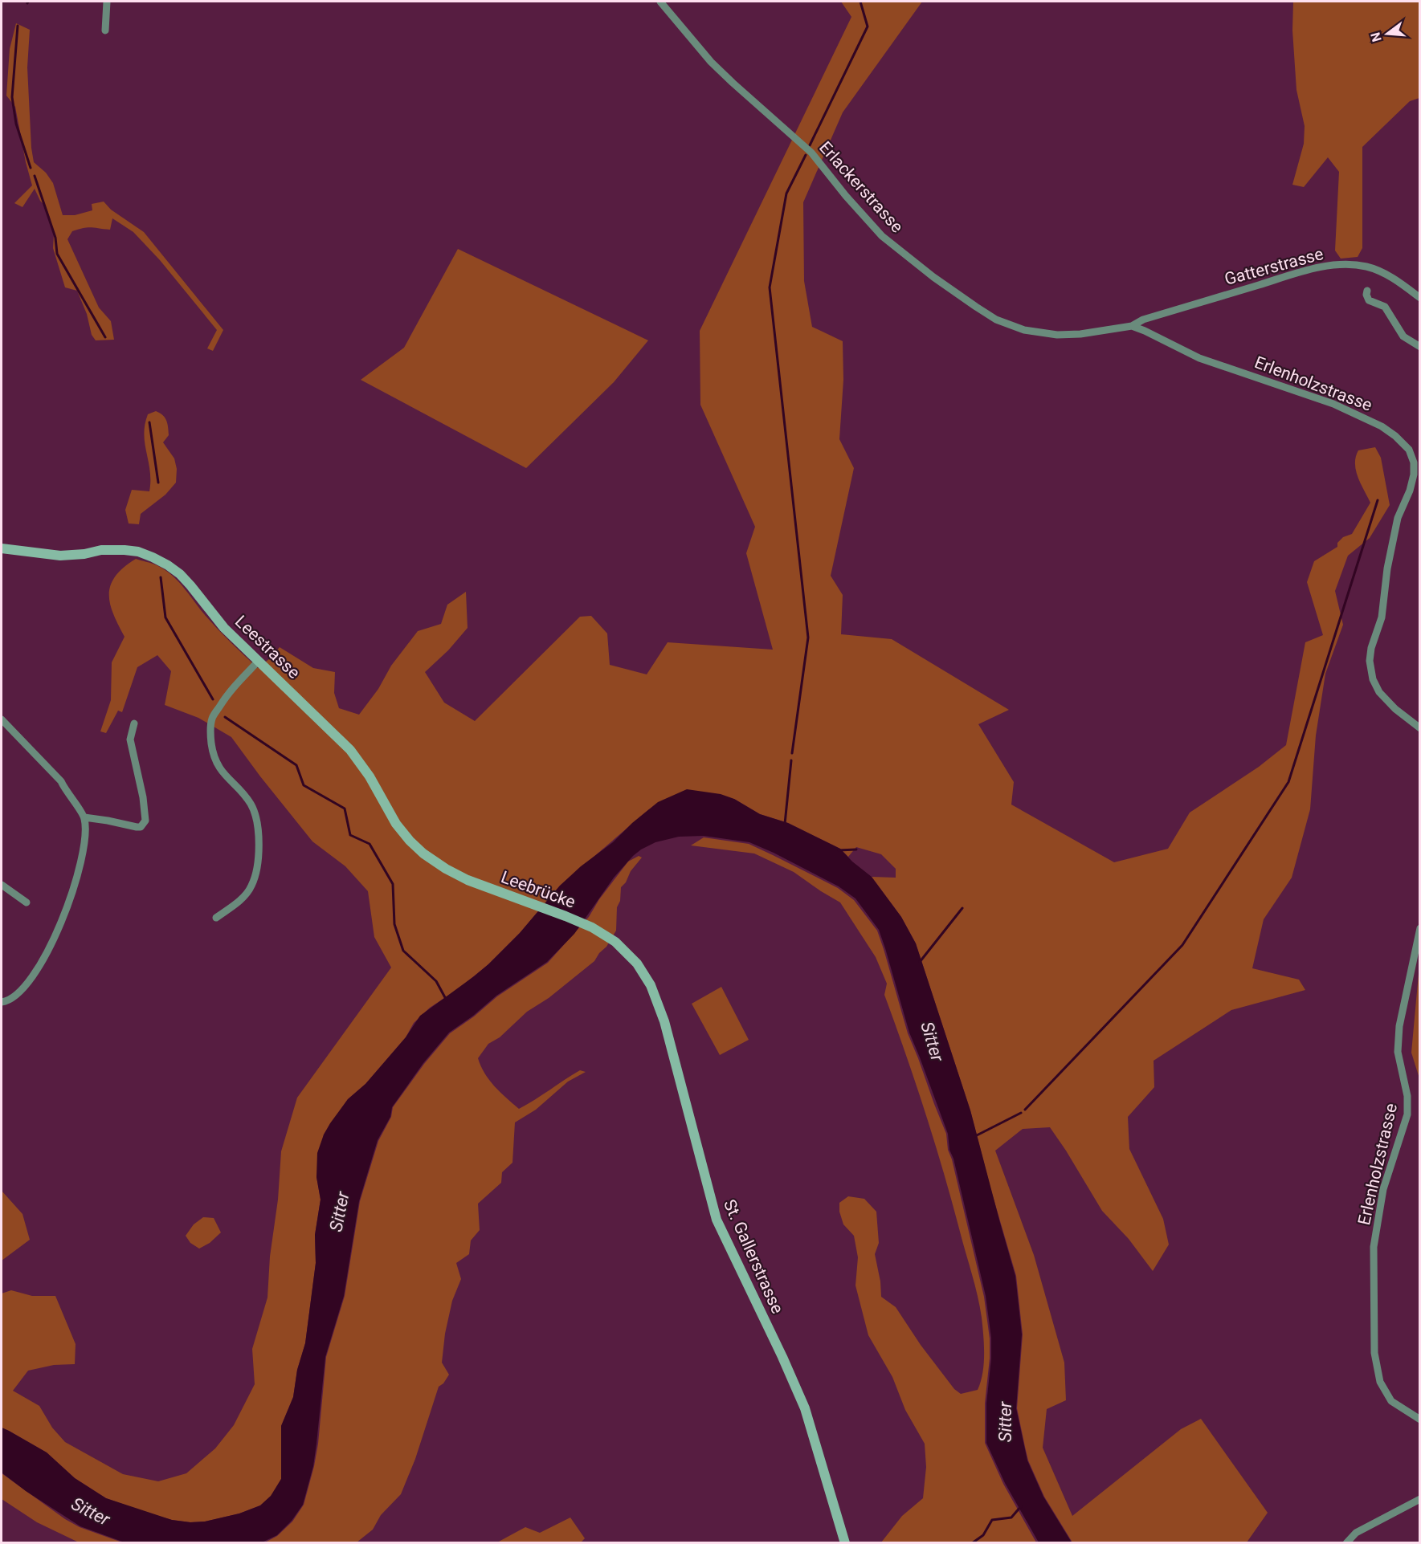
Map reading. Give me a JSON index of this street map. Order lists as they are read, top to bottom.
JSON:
{
  "streets": {
    "street": [
      "Erlackerstrasse",
      "Gatterstrasse",
      "Erlenholzstrasse",
      "Leestrasse",
      "Leebrücke",
      "St. Gallerstrasse"
    ]
  },
  "crossings": [
    ["Erlackerstrasse", "Gatterstrasse"],
    ["Erlackerstrasse", "Erlenholzstrasse"],
    ["Gatterstrasse", "Erlenholzstrasse"],
    ["Leestrasse", "Leebrücke"],
    ["Leebrücke", "St. Gallerstrasse"]
  ],
  "water": ["Sitter"],
  "north": "left"
}
